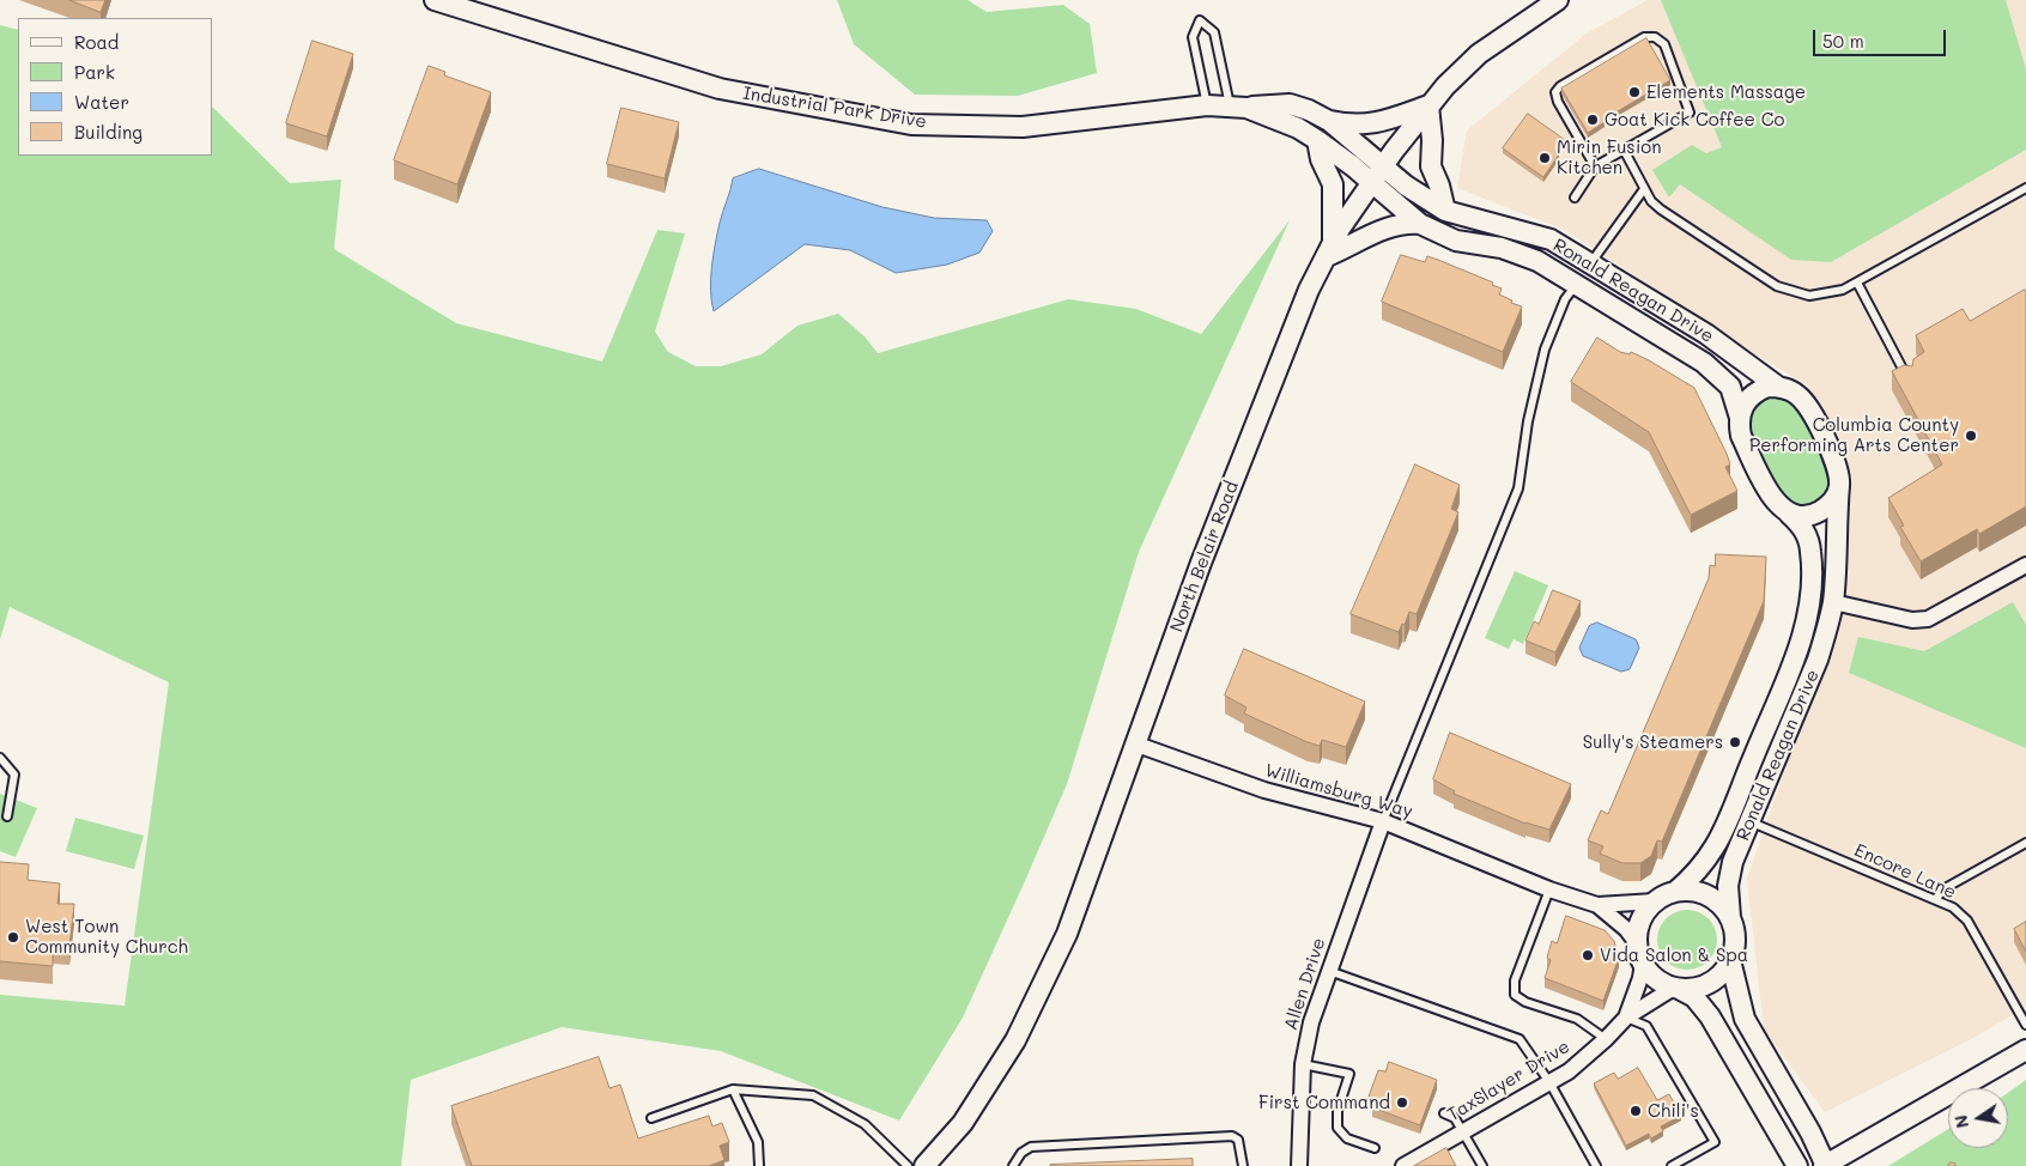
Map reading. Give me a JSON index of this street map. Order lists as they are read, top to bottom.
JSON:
{
  "streets": {
    "street": [
      "Industrial Park Drive",
      "Ronald Reagan Drive",
      "North Belair Road",
      "Williamsburg Way",
      "Allen Drive",
      "TaxSlayer Drive"
    ],
    "lane": ["Encore Lane"]
  },
  "crossings": [
    ["Industrial Park Drive", "Ronald Reagan Drive"],
    ["Industrial Park Drive", "North Belair Road"],
    ["Ronald Reagan Drive", "North Belair Road"],
    ["Ronald Reagan Drive", "Williamsburg Way"],
    ["Ronald Reagan Drive", "Encore Lane"],
    ["Ronald Reagan Drive", "TaxSlayer Drive"],
    ["North Belair Road", "Williamsburg Way"],
    ["Williamsburg Way", "Allen Drive"],
    ["Williamsburg Way", "TaxSlayer Drive"]
  ],
  "places": [
    "Elements Massage",
    "Goat Kick Coffee Co",
    "Mirin Fusion Kitchen",
    "Columbia County Performing Arts Center",
    "Sully's Steamers",
    "West Town Community Church",
    "Vida Salon & Spa",
    "First Command",
    "Chili's"
  ],
  "legend": [
    "Road",
    "Park",
    "Water",
    "Building"
  ],
  "scale_bar": "50 m",
  "north": "left"
}
